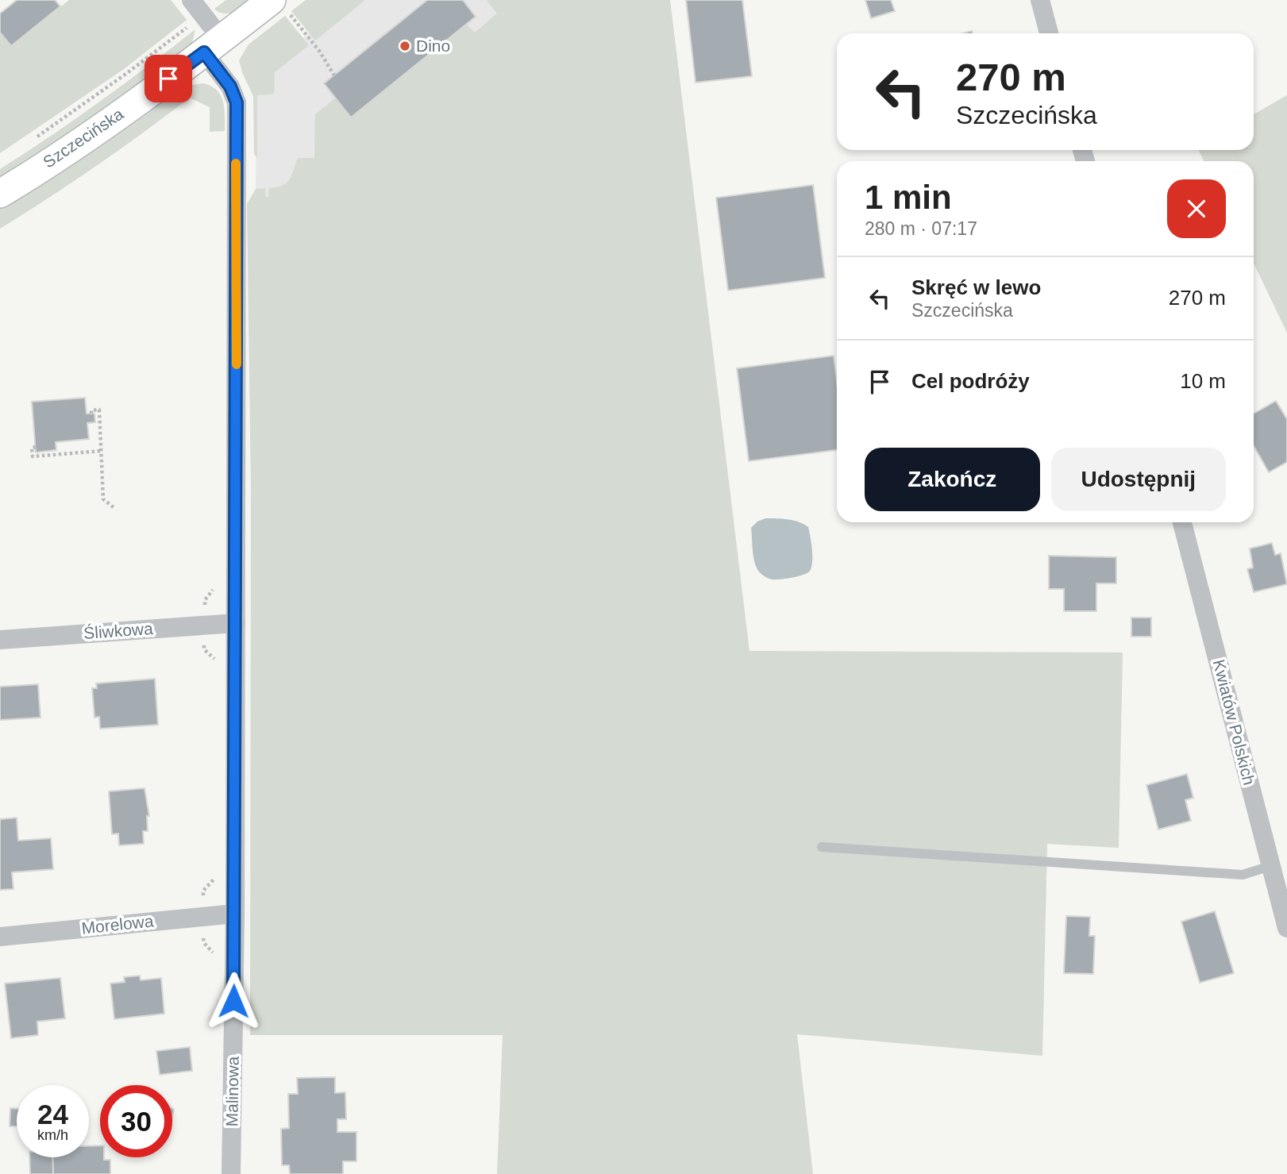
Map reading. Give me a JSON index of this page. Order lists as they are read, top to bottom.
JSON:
{
  "streets": {
    "street": [
      "Szczecińska",
      "Śliwkowa",
      "Kwiatów Polskich",
      "Morelowa",
      "Malinowa"
    ]
  },
  "crossings": [
    ["Szczecińska", "Malinowa"],
    ["Śliwkowa", "Malinowa"],
    ["Morelowa", "Malinowa"]
  ],
  "places": ["Dino"],
  "page": {
    "turn": ["270 m", "Szczecińska"],
    "heading": ["1 min", "280 m · 07:17"],
    "list": [
      {
        "name": "Skręć w lewo",
        "note": "Szczecińska",
        "value": "270 m"
      },
      {
        "name": "Cel podróży",
        "value": "10 m"
      }
    ],
    "buttons": ["Zakończ", "Udostępnij"],
    "speed": "24 km/h",
    "limit": "30"
  }
}
